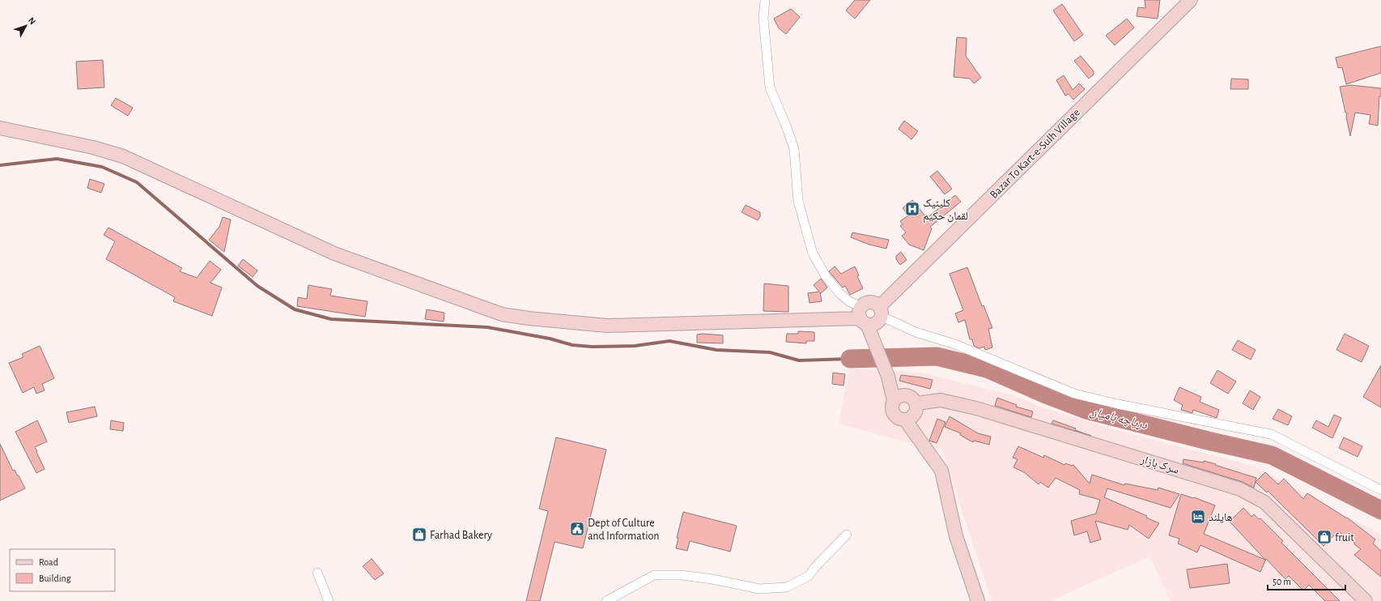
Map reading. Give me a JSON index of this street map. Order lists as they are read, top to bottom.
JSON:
{
  "streets": {
    "main road": ["Bazar To Kart-e-Sulh Village", "سرک بازار"]
  },
  "water": ["دریاچه بامیان"],
  "places": {
    "hospital": ["کلینیک لقمان حکیم"],
    "hotel": ["هایلند"],
    "public building": ["Dept of Culture and Information"],
    "shop": ["Farhad Bakery", "fruit"]
  },
  "legend": ["Road", "Building"],
  "scale_bar": "50 m",
  "north": "top right"
}
